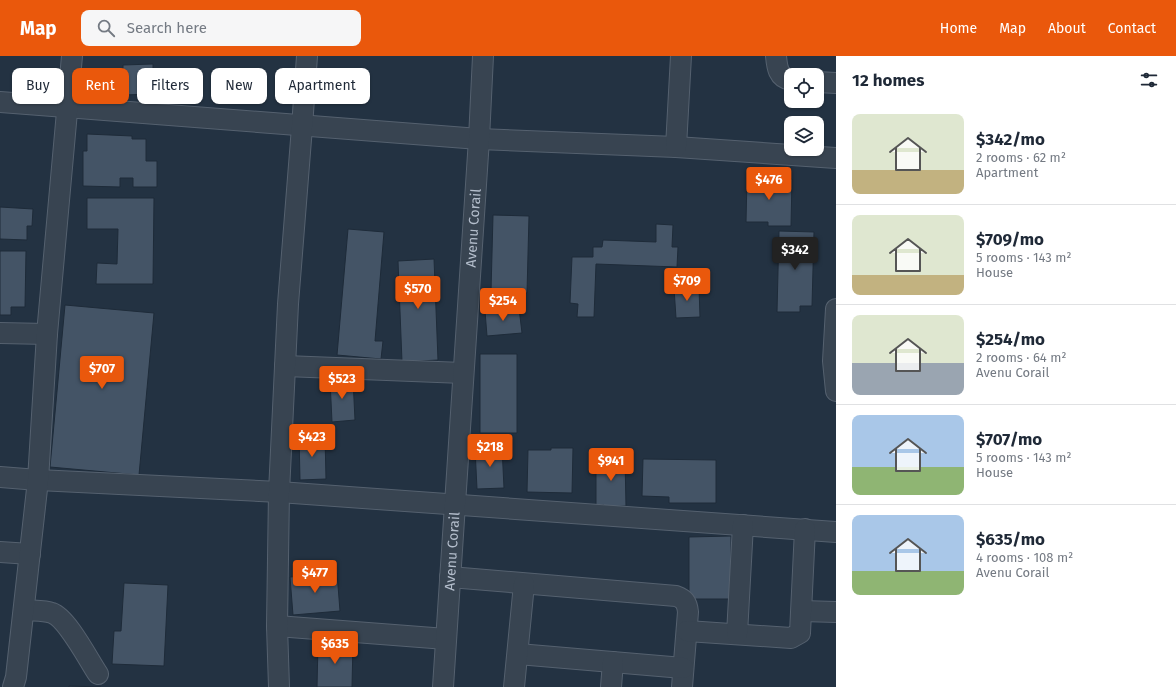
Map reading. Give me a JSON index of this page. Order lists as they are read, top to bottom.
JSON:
{
  "streets": {
    "street": ["Avenu Corail"]
  },
  "page": {
    "header": "Map",
    "search": "Search here",
    "nav": [
      "Home",
      "Map",
      "About",
      "Contact"
    ],
    "heading": "12 homes",
    "chip": [
      "Buy",
      "Rent",
      "Filters",
      "New",
      "Apartment"
    ],
    "list": [
      {
        "name": "$342/mo",
        "note": "2 rooms · 62 m² · Apartment"
      },
      {
        "name": "$709/mo",
        "note": "5 rooms · 143 m² · House"
      },
      {
        "name": "$254/mo",
        "note": "2 rooms · 64 m² · Avenu Corail"
      },
      {
        "name": "$707/mo",
        "note": "5 rooms · 143 m² · House"
      },
      {
        "name": "$635/mo",
        "note": "4 rooms · 108 m² · Avenu Corail"
      }
    ],
    "price": [
      "$476",
      "$342",
      "$709",
      "$570",
      "$254",
      "$707",
      "$523",
      "$423",
      "$218",
      "$941",
      "$477",
      "$635"
    ]
  }
}
